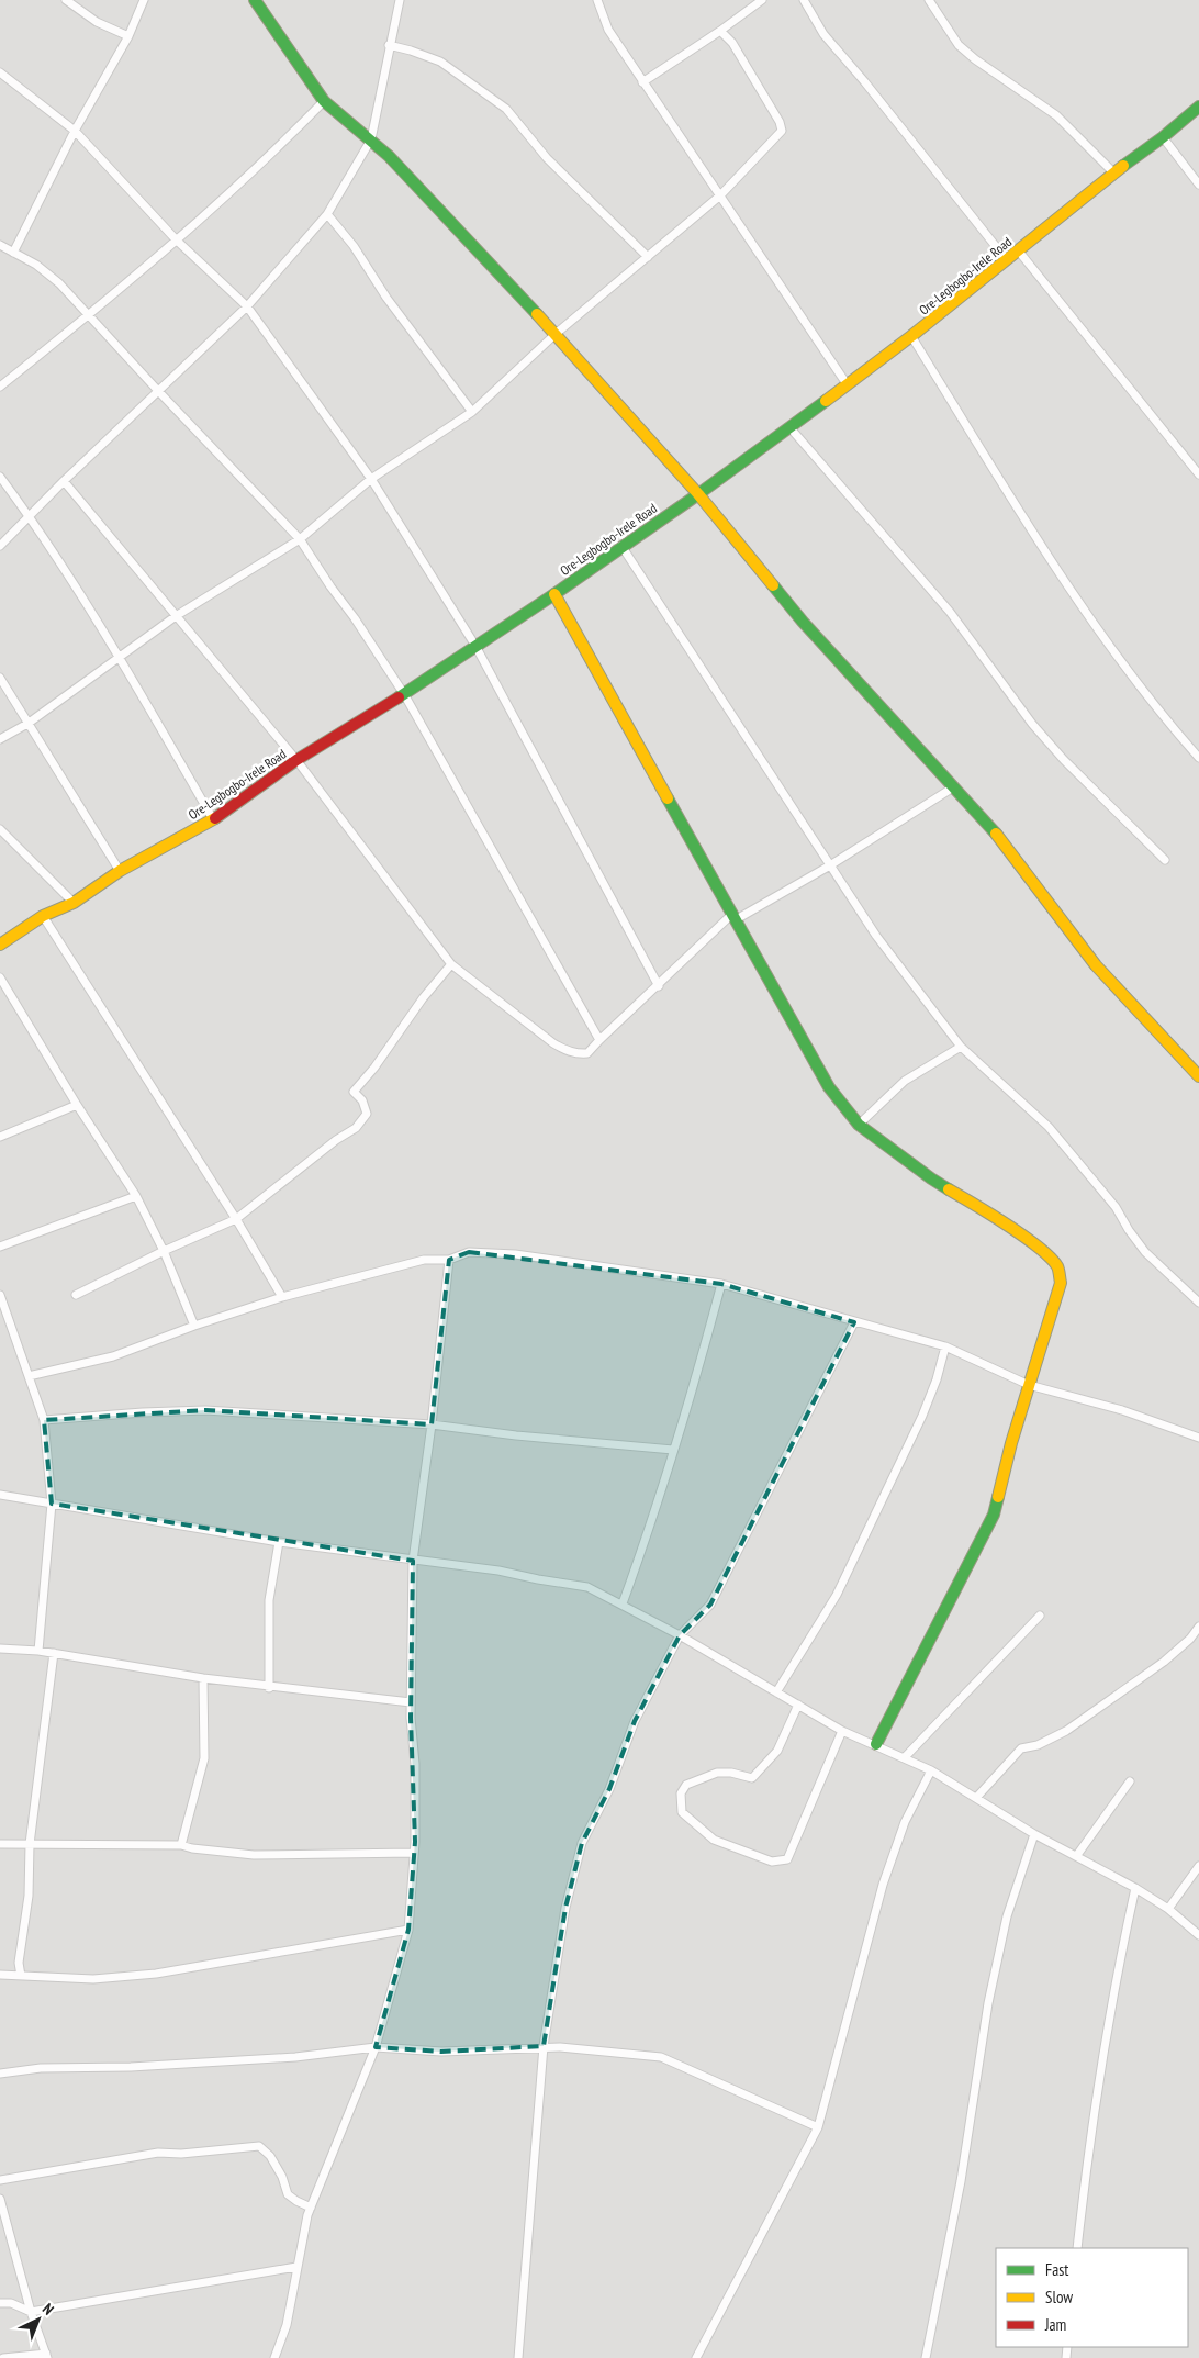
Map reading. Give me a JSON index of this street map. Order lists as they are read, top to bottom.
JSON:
{
  "streets": {
    "street": ["Ore-Legbogbo-Irele Road"]
  },
  "legend": ["Fast", "Slow", "Jam"],
  "north": "top right"
}
